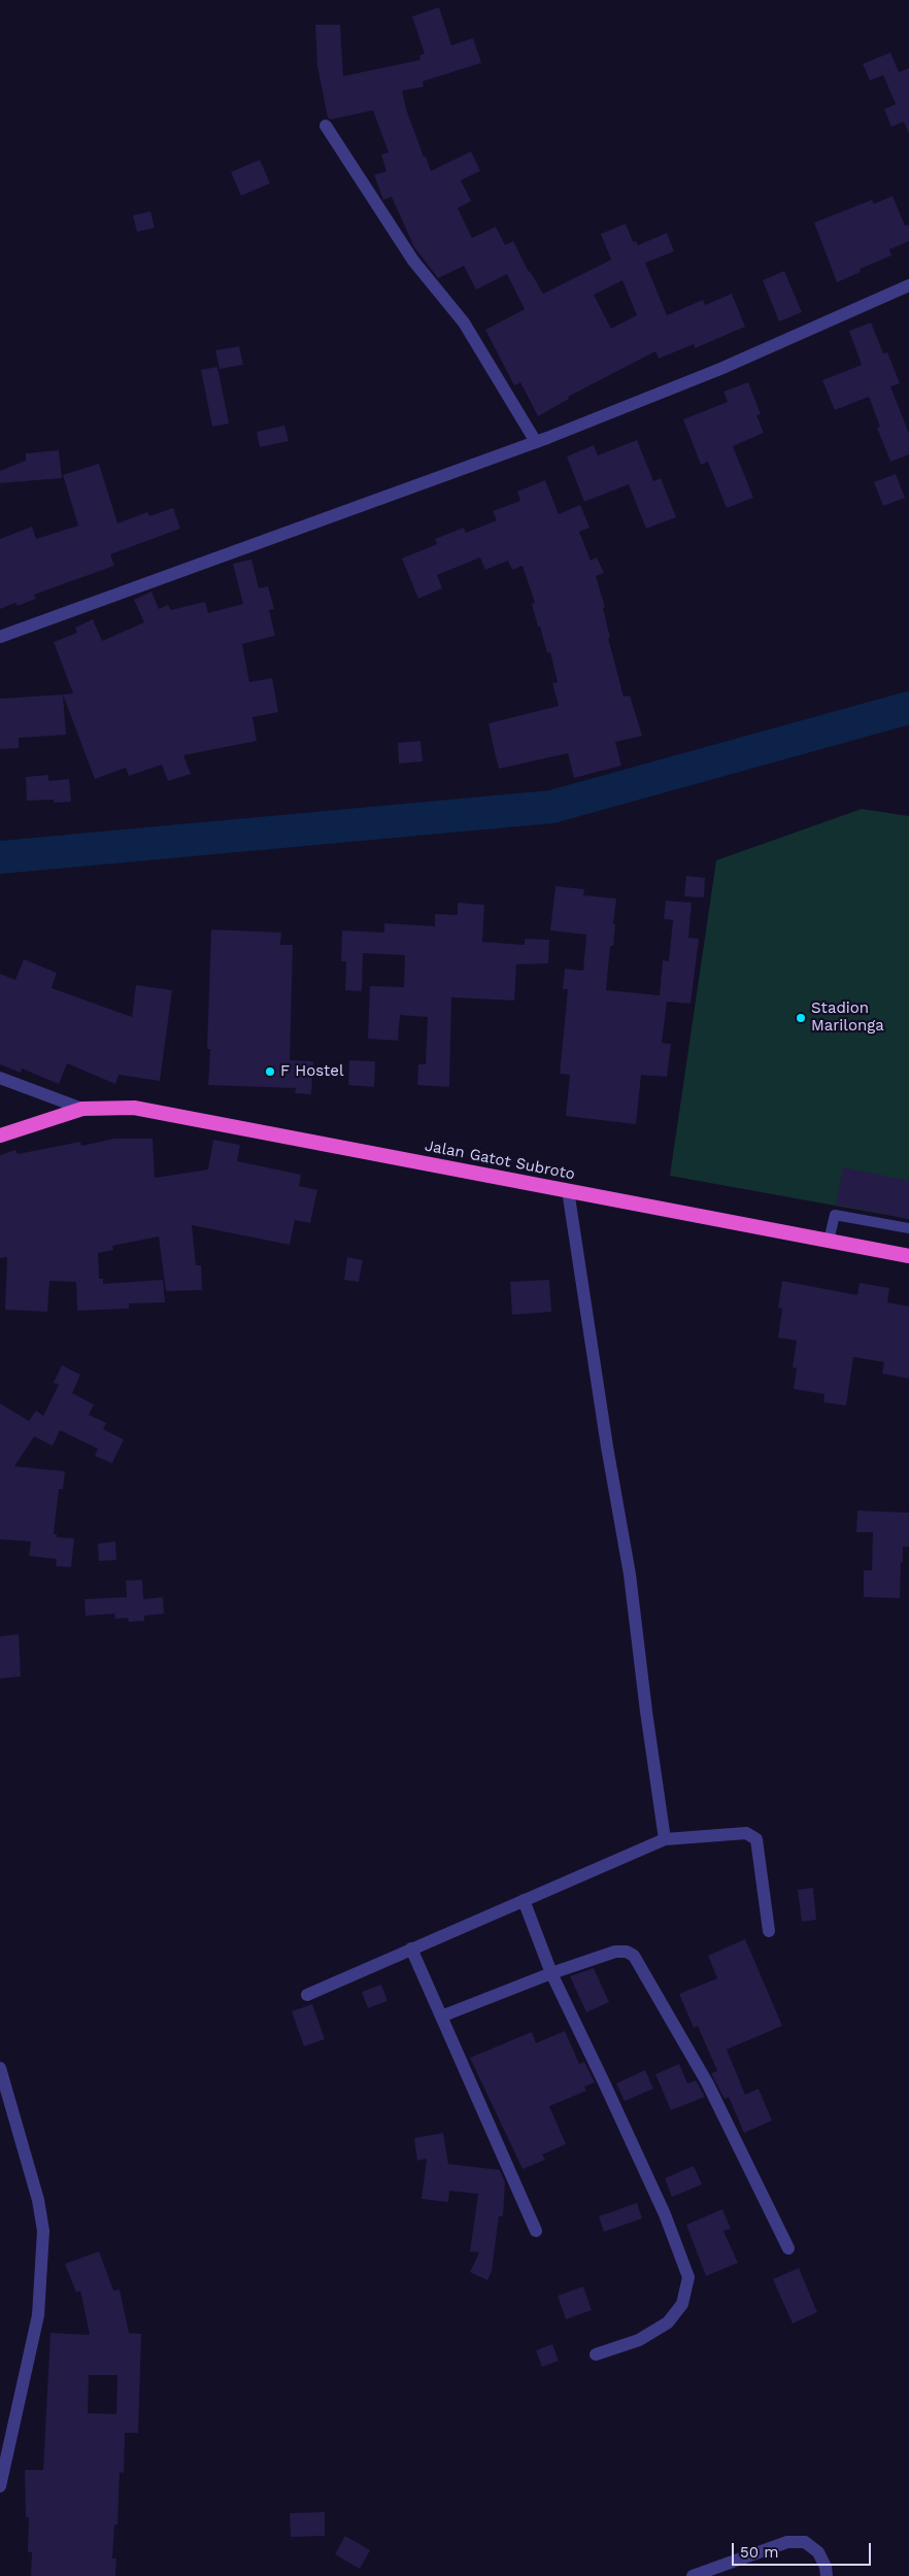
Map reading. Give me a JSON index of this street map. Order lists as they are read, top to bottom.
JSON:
{
  "streets": {
    "highway": ["Jalan Gatot Subroto"]
  },
  "places": ["Stadion Marilonga", "F Hostel"],
  "scale_bar": "50 m"
}
